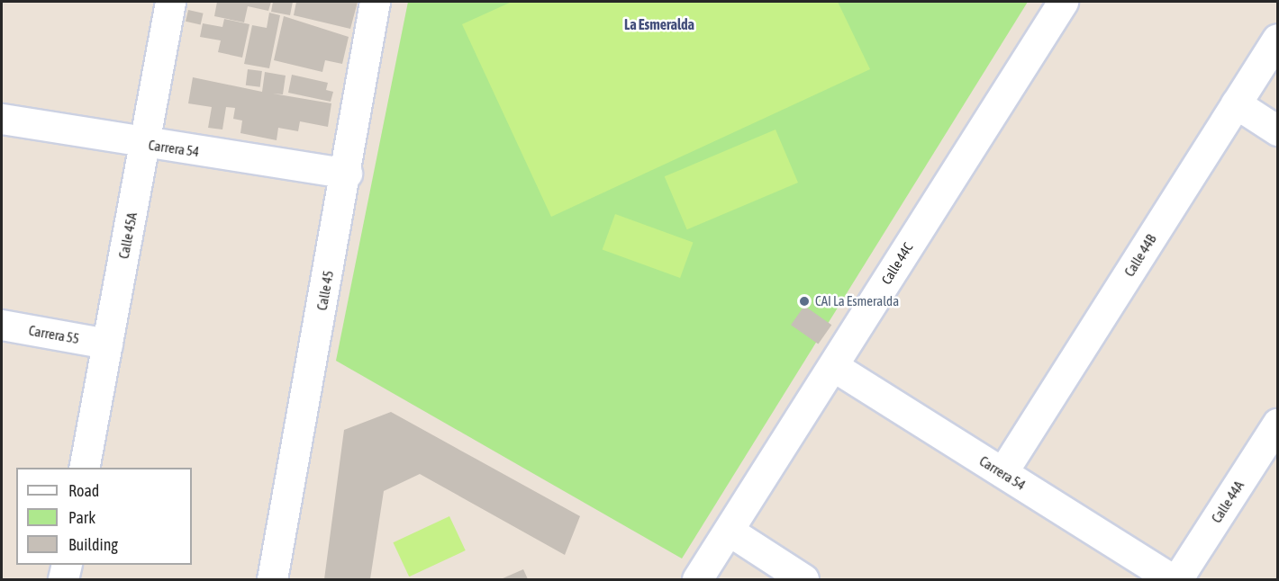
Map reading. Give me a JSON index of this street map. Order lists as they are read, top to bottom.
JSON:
{
  "streets": {
    "street": [
      "Carrera 54",
      "Calle 45A",
      "Calle 44B",
      "Calle 44C",
      "Calle 45",
      "Carrera 55",
      "Calle 44A"
    ]
  },
  "crossings": [
    ["Carrera 54", "Calle 45A"],
    ["Carrera 54", "Calle 44B"],
    ["Carrera 54", "Calle 44C"],
    ["Carrera 54", "Calle 45"],
    ["Calle 45A", "Carrera 55"]
  ],
  "districts": ["La Esmeralda"],
  "places": ["CAI La Esmeralda"],
  "legend": ["Road", "Park", "Building"]
}
